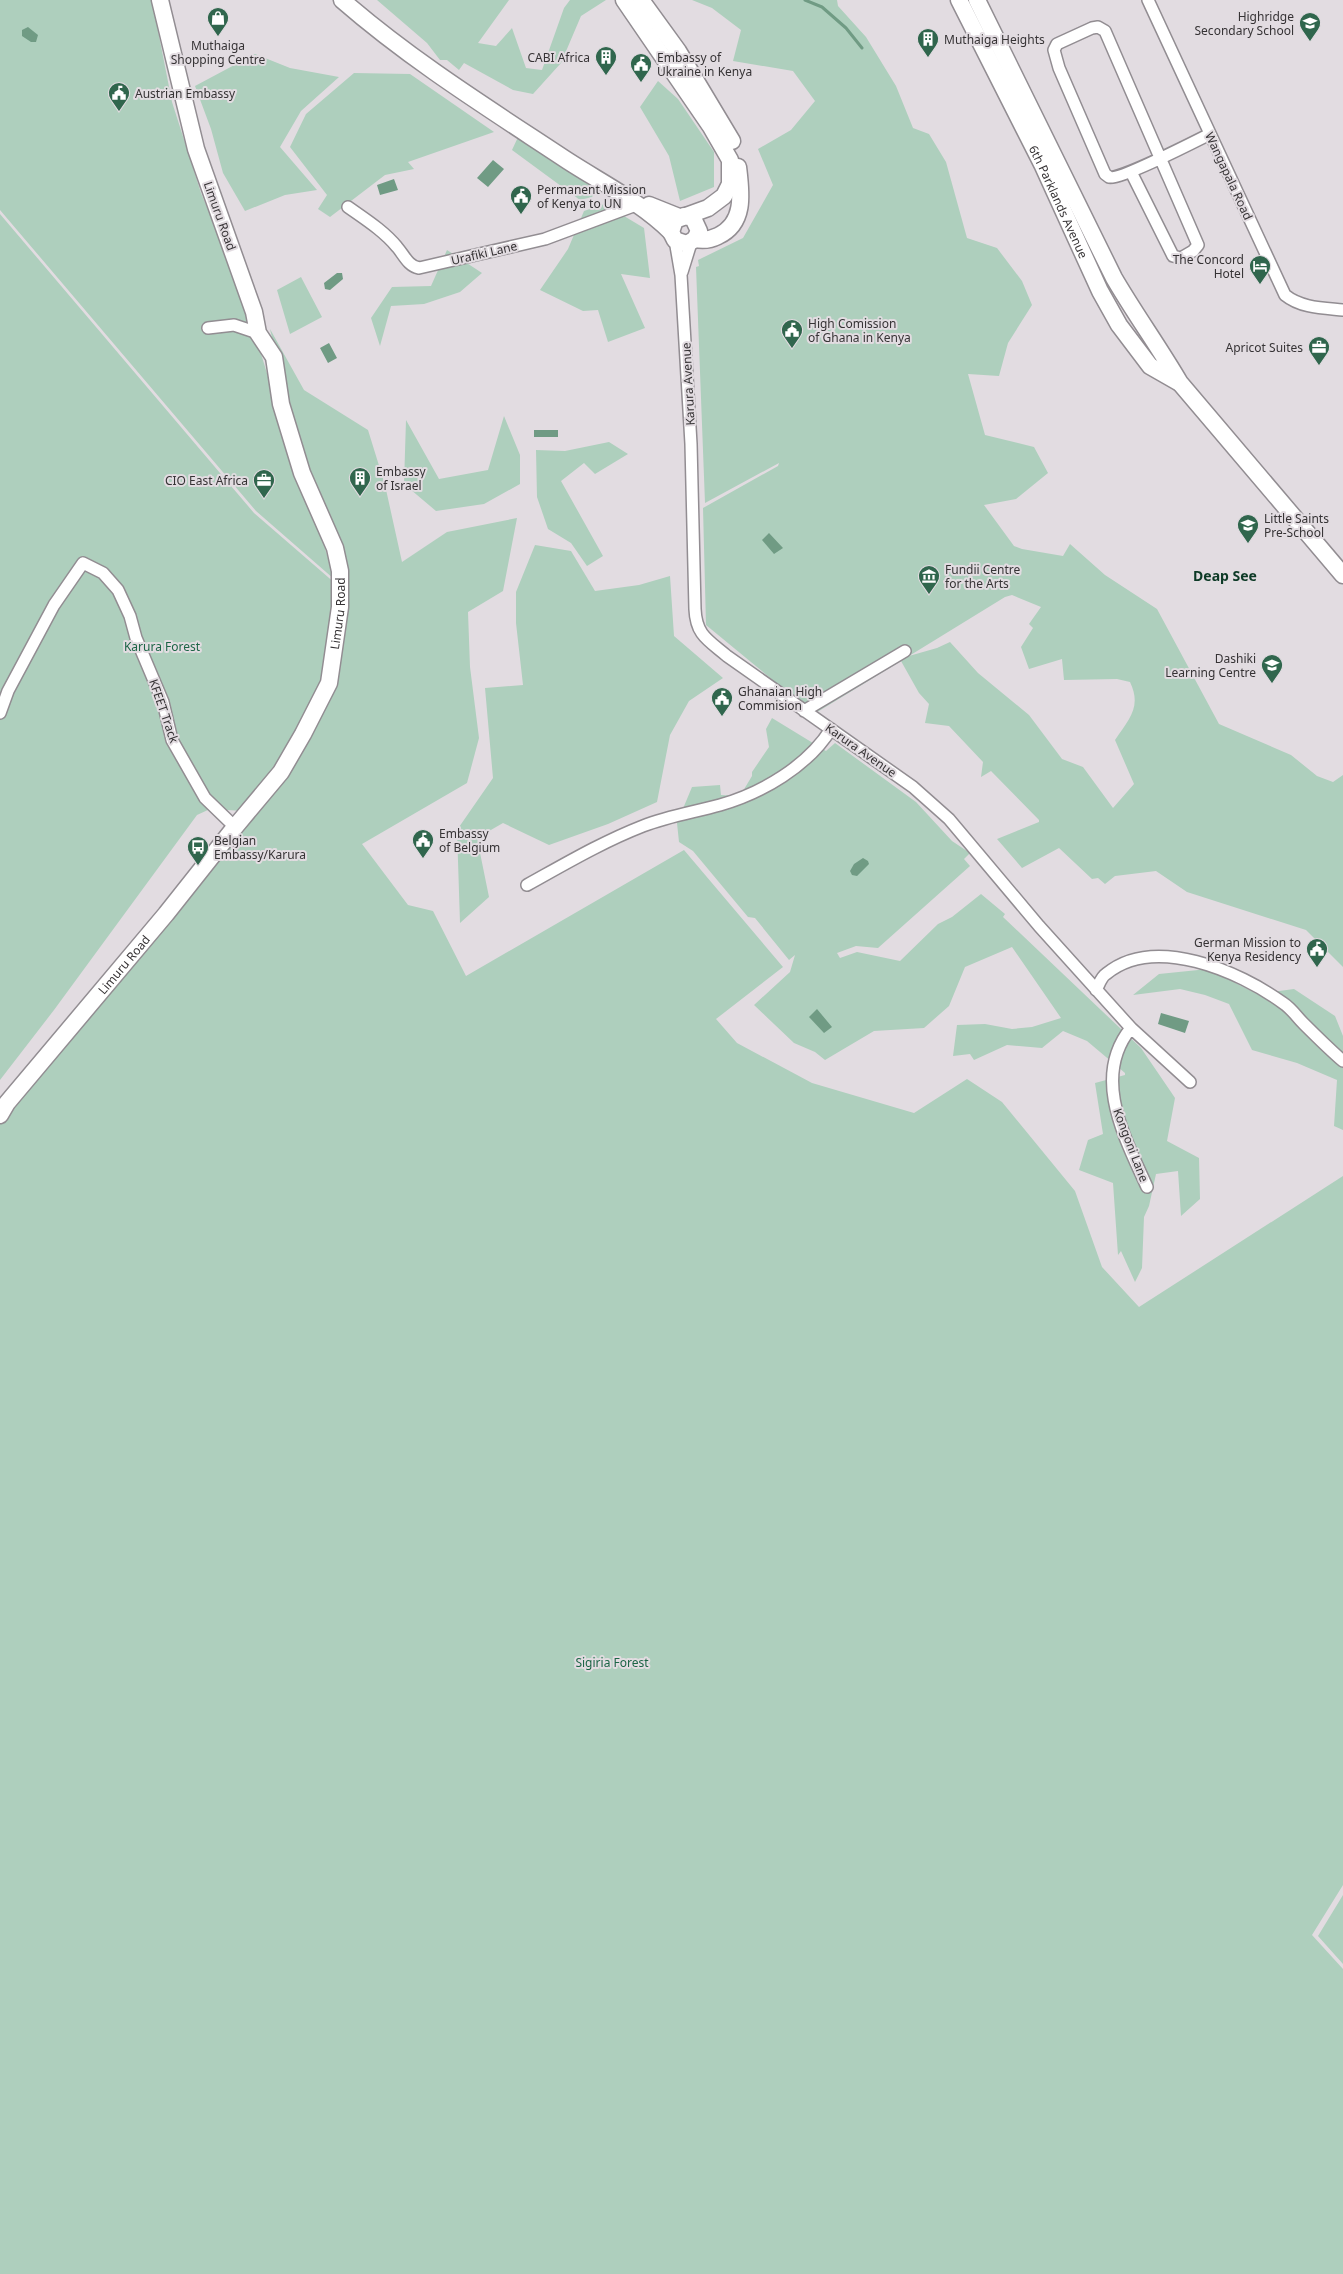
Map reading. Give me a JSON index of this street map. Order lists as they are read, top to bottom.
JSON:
{
  "streets": {
    "main road": ["6th Parklands Avenue", "Limuru Road"],
    "street": [
      "Wangapala Road",
      "Urafiki Lane",
      "Karura Avenue",
      "KFEET Track",
      "Kongoni Lane"
    ]
  },
  "crossings": [
    ["Limuru Road", "KFEET Track"],
    ["Karura Avenue", "Kongoni Lane"]
  ],
  "districts": ["Deap See"],
  "parks": ["Karura Forest", "Sigiria Forest"],
  "places": {
    "shop": ["Muthaiga Shopping Centre"],
    "school or university": ["Highridge Secondary School", "Little Saints Pre-School", "Dashiki Learning Centre"],
    "building": ["Muthaiga Heights", "CABI Africa", "Embassy of Israel"],
    "public building": [
      "Embassy of Ukraine in Kenya",
      "Austrian Embassy",
      "Permanent Mission of Kenya to UN",
      "High Comission of Ghana in Kenya",
      "Ghanaian High Commision",
      "Embassy of Belgium",
      "German Mission to Kenya Residency"
    ],
    "hotel": ["The Concord Hotel"],
    "office": ["Apricot Suites", "CIO East Africa"],
    "museum": ["Fundii Centre for the Arts"],
    "bus stop": ["Belgian Embassy/Karura"]
  }
}
